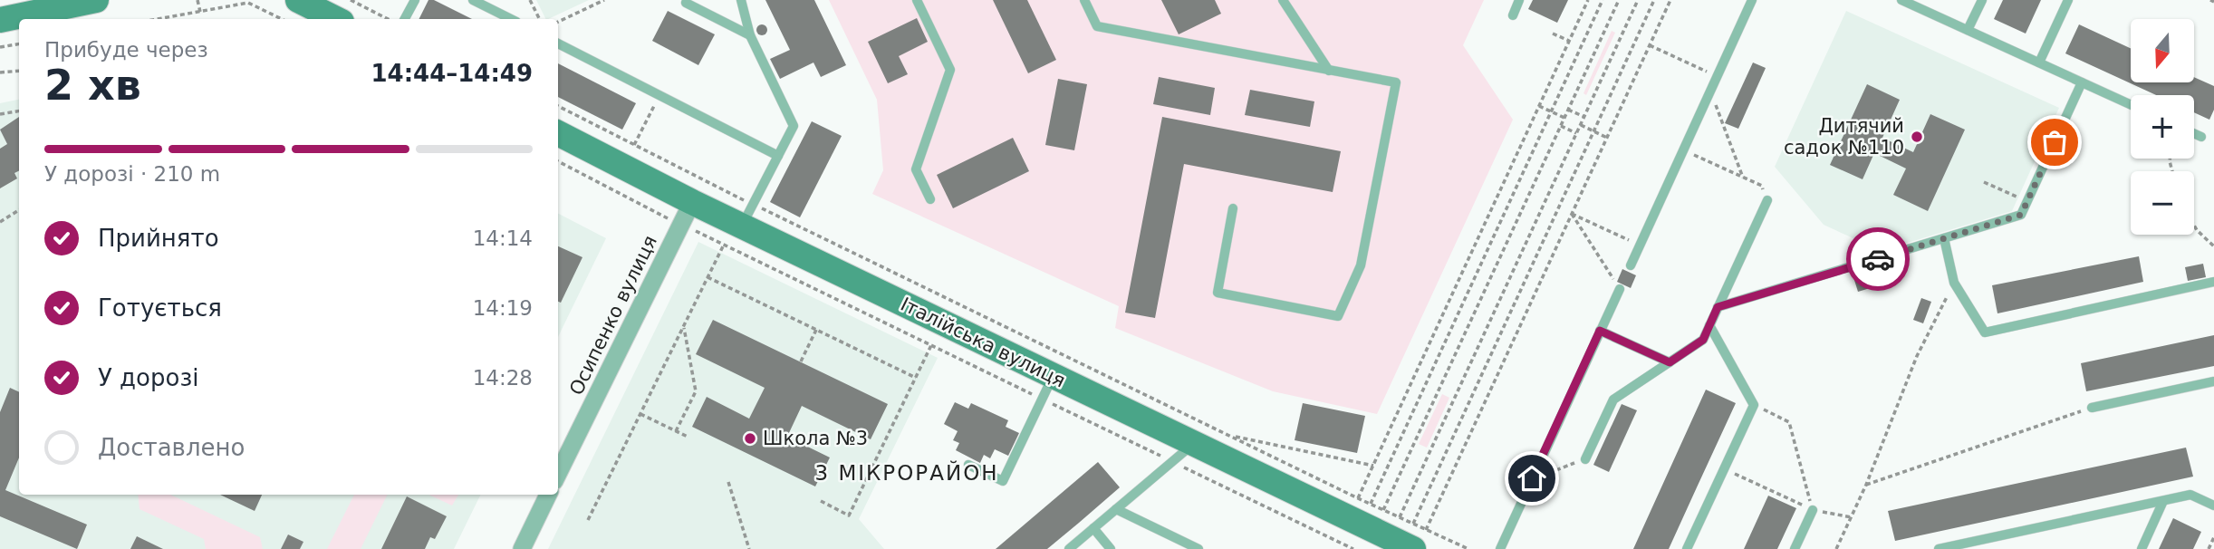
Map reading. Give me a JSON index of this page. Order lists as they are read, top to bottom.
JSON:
{
  "streets": {
    "street": ["Осипенко вулиця", "Італійська вулиця"]
  },
  "crossings": [
    ["Осипенко вулиця", "Італійська вулиця"]
  ],
  "districts": ["3 МІКРОРАЙОН"],
  "places": ["Дитячий садок №110", "Школа №3"],
  "north": "bottom",
  "page": {
    "map_buttons": ["+", "−"],
    "heading": ["2 хв", "Прибуде через", "14:44–14:49"],
    "bar": "У дорозі · 210 m",
    "list": [
      ["Прийнято", "14:14"],
      ["Готується", "14:19"],
      ["У дорозі", "14:28"],
      "Доставлено"
    ]
  }
}
